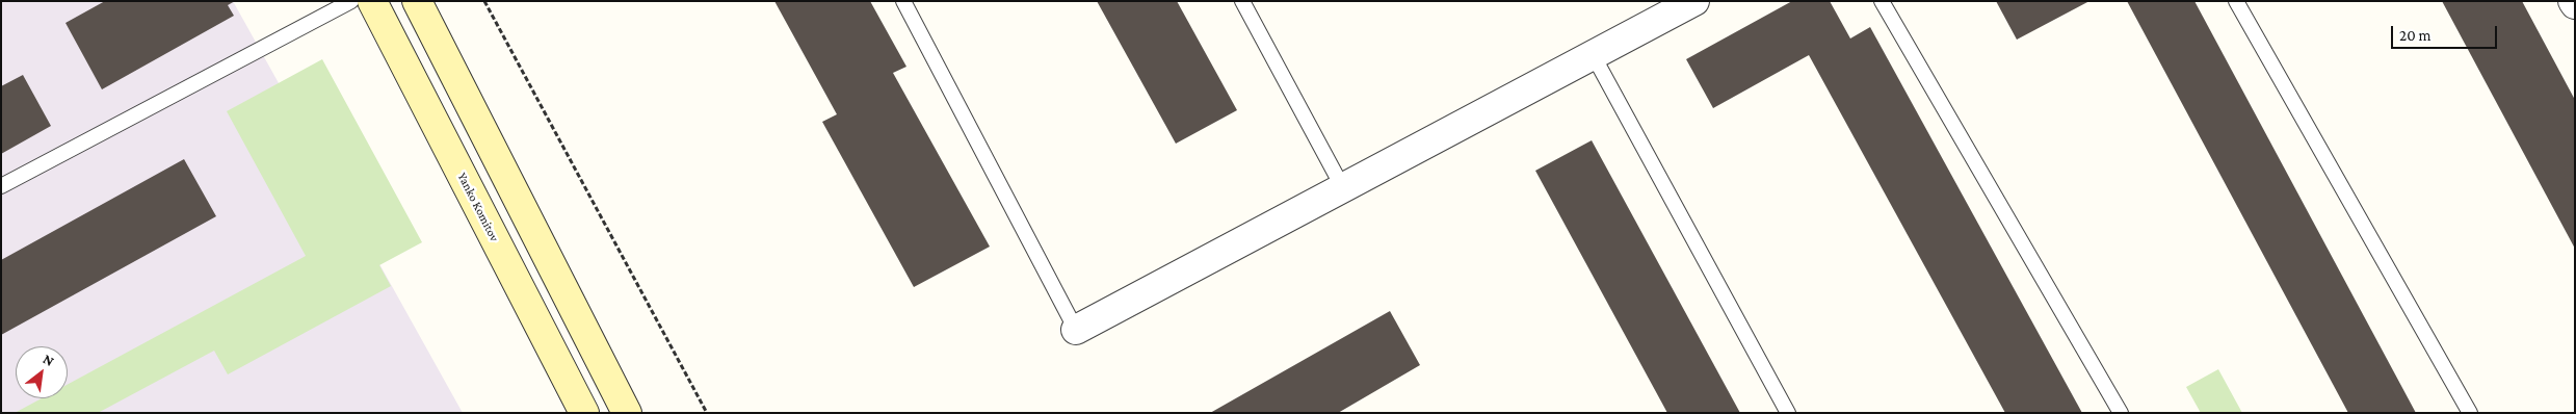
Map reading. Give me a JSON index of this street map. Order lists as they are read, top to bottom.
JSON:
{
  "streets": {
    "main road": ["Yanko Komitov"]
  },
  "scale_bar": "20 m",
  "north": "top right"
}
